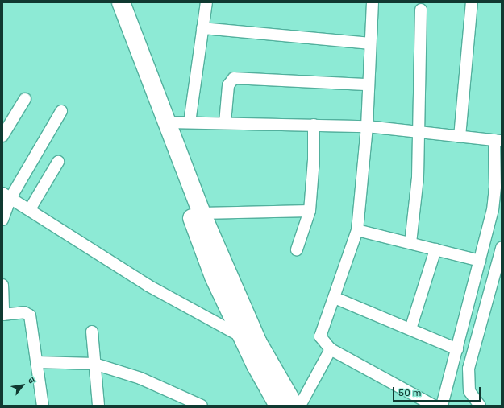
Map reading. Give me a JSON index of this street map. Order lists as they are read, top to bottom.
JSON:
{
  "scale_bar": "50 m",
  "north": "top right"
}
